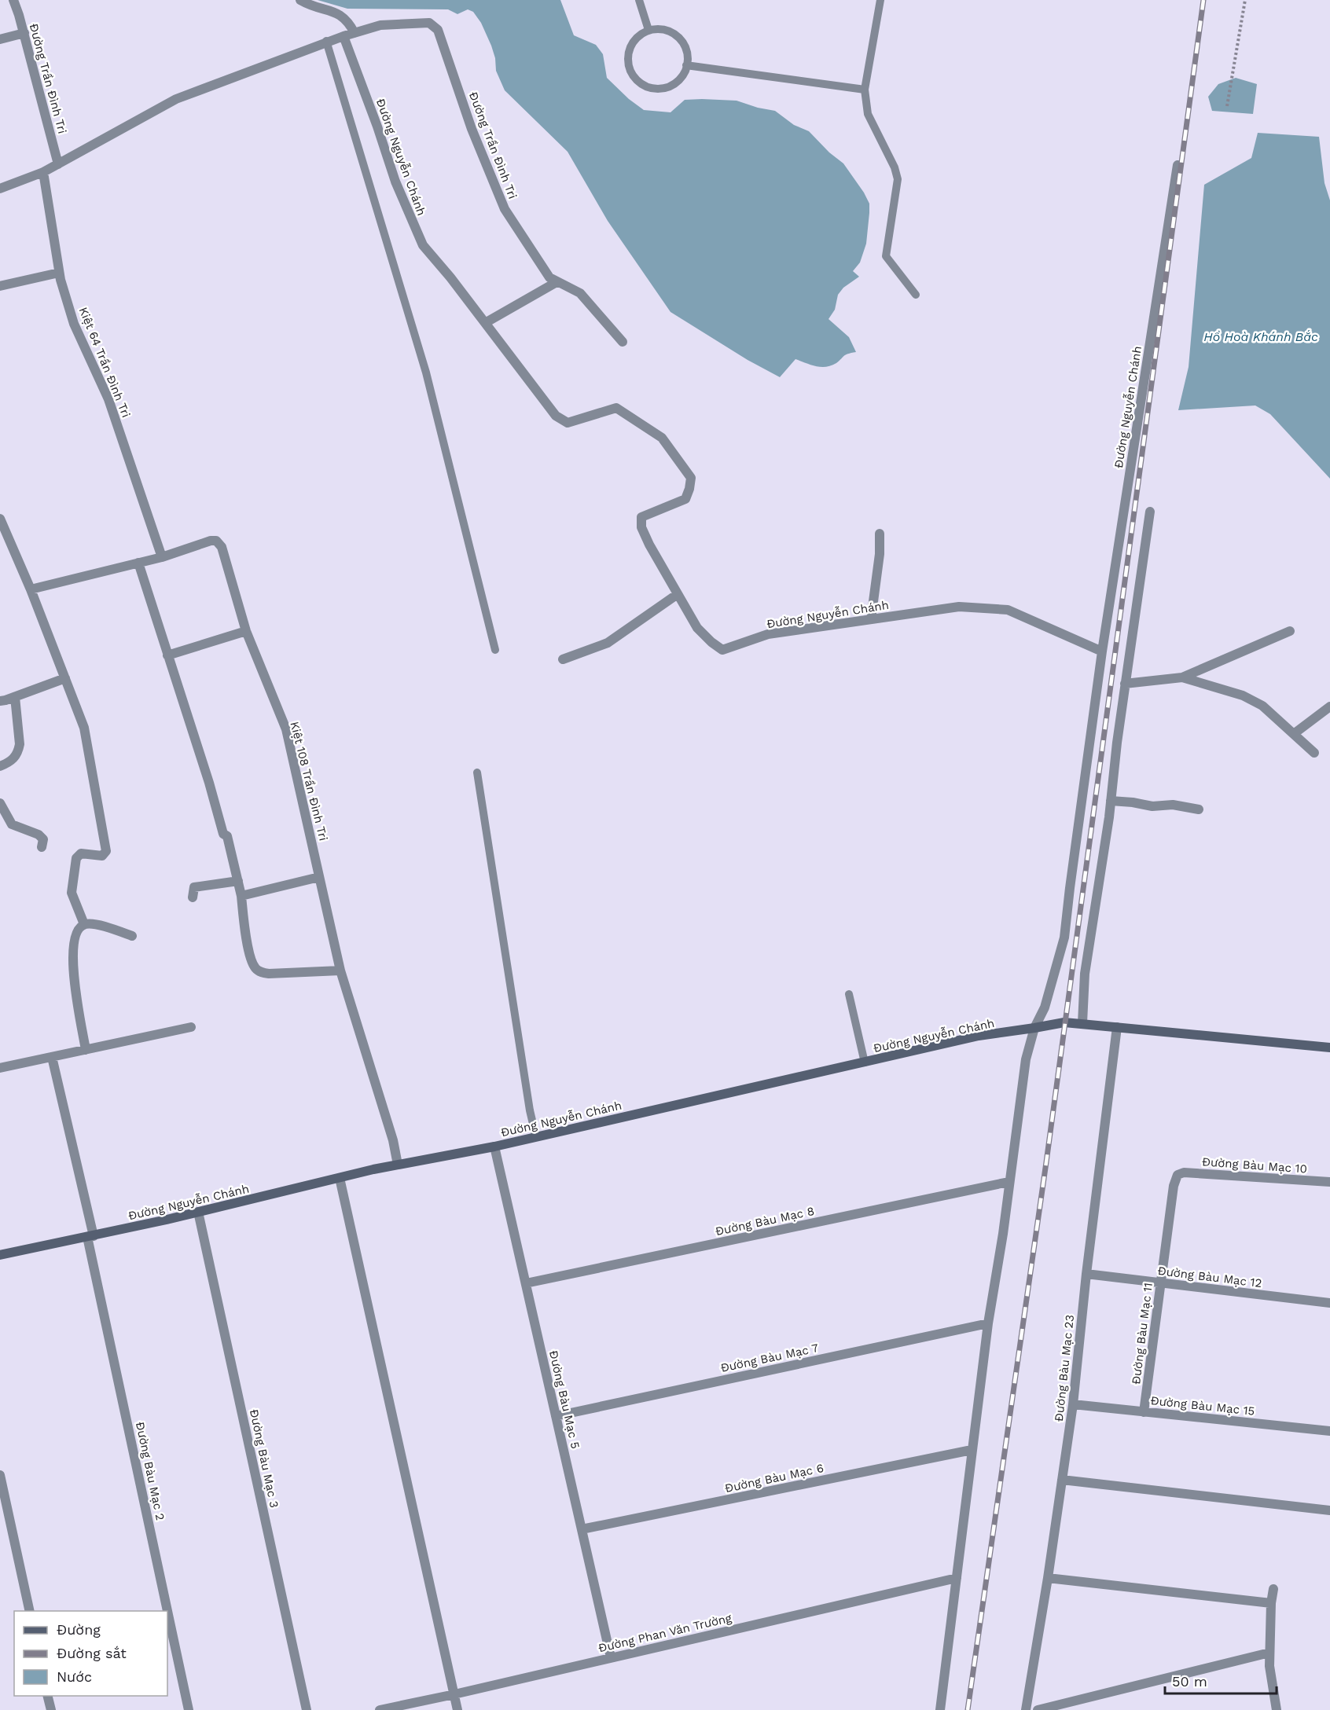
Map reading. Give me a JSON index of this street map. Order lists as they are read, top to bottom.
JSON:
{
  "streets": {
    "street": [
      "Đường Trần Đình Tri",
      "Đường Nguyễn Chánh",
      "Kiệt 64 Trần Đình Tri",
      "Kiệt 108 Trần Đình Tri",
      "Đường Bàu Mạc 10",
      "Đường Bàu Mạc 8",
      "Đường Bàu Mạc 12",
      "Đường Bàu Mạc 11",
      "Đường Bàu Mạc 7",
      "Đường Bàu Mạc 23",
      "Đường Bàu Mạc 5",
      "Đường Bàu Mạc 15",
      "Đường Bàu Mạc 3",
      "Đường Bàu Mạc 2",
      "Đường Bàu Mạc 6",
      "Đường Phan Văn Trường"
    ]
  },
  "crossings": [
    ["Đường Trần Đình Tri", "Đường Nguyễn Chánh"],
    ["Đường Nguyễn Chánh", "Kiệt 108 Trần Đình Tri"],
    ["Đường Nguyễn Chánh", "Đường Bàu Mạc 23"],
    ["Đường Nguyễn Chánh", "Đường Bàu Mạc 5"],
    ["Đường Nguyễn Chánh", "Đường Bàu Mạc 3"],
    ["Đường Nguyễn Chánh", "Đường Bàu Mạc 2"],
    ["Kiệt 64 Trần Đình Tri", "Kiệt 108 Trần Đình Tri"],
    ["Đường Bàu Mạc 10", "Đường Bàu Mạc 11"],
    ["Đường Bàu Mạc 8", "Đường Bàu Mạc 5"],
    ["Đường Bàu Mạc 12", "Đường Bàu Mạc 11"],
    ["Đường Bàu Mạc 12", "Đường Bàu Mạc 23"],
    ["Đường Bàu Mạc 11", "Đường Bàu Mạc 15"],
    ["Đường Bàu Mạc 7", "Đường Bàu Mạc 5"],
    ["Đường Bàu Mạc 23", "Đường Bàu Mạc 15"],
    ["Đường Bàu Mạc 5", "Đường Bàu Mạc 6"],
    ["Đường Bàu Mạc 5", "Đường Phan Văn Trường"]
  ],
  "water": ["Hồ Hoà Khánh Bắc"],
  "legend": ["Đường", "Đường sắt", "Nước"],
  "scale_bar": "50 m"
}
